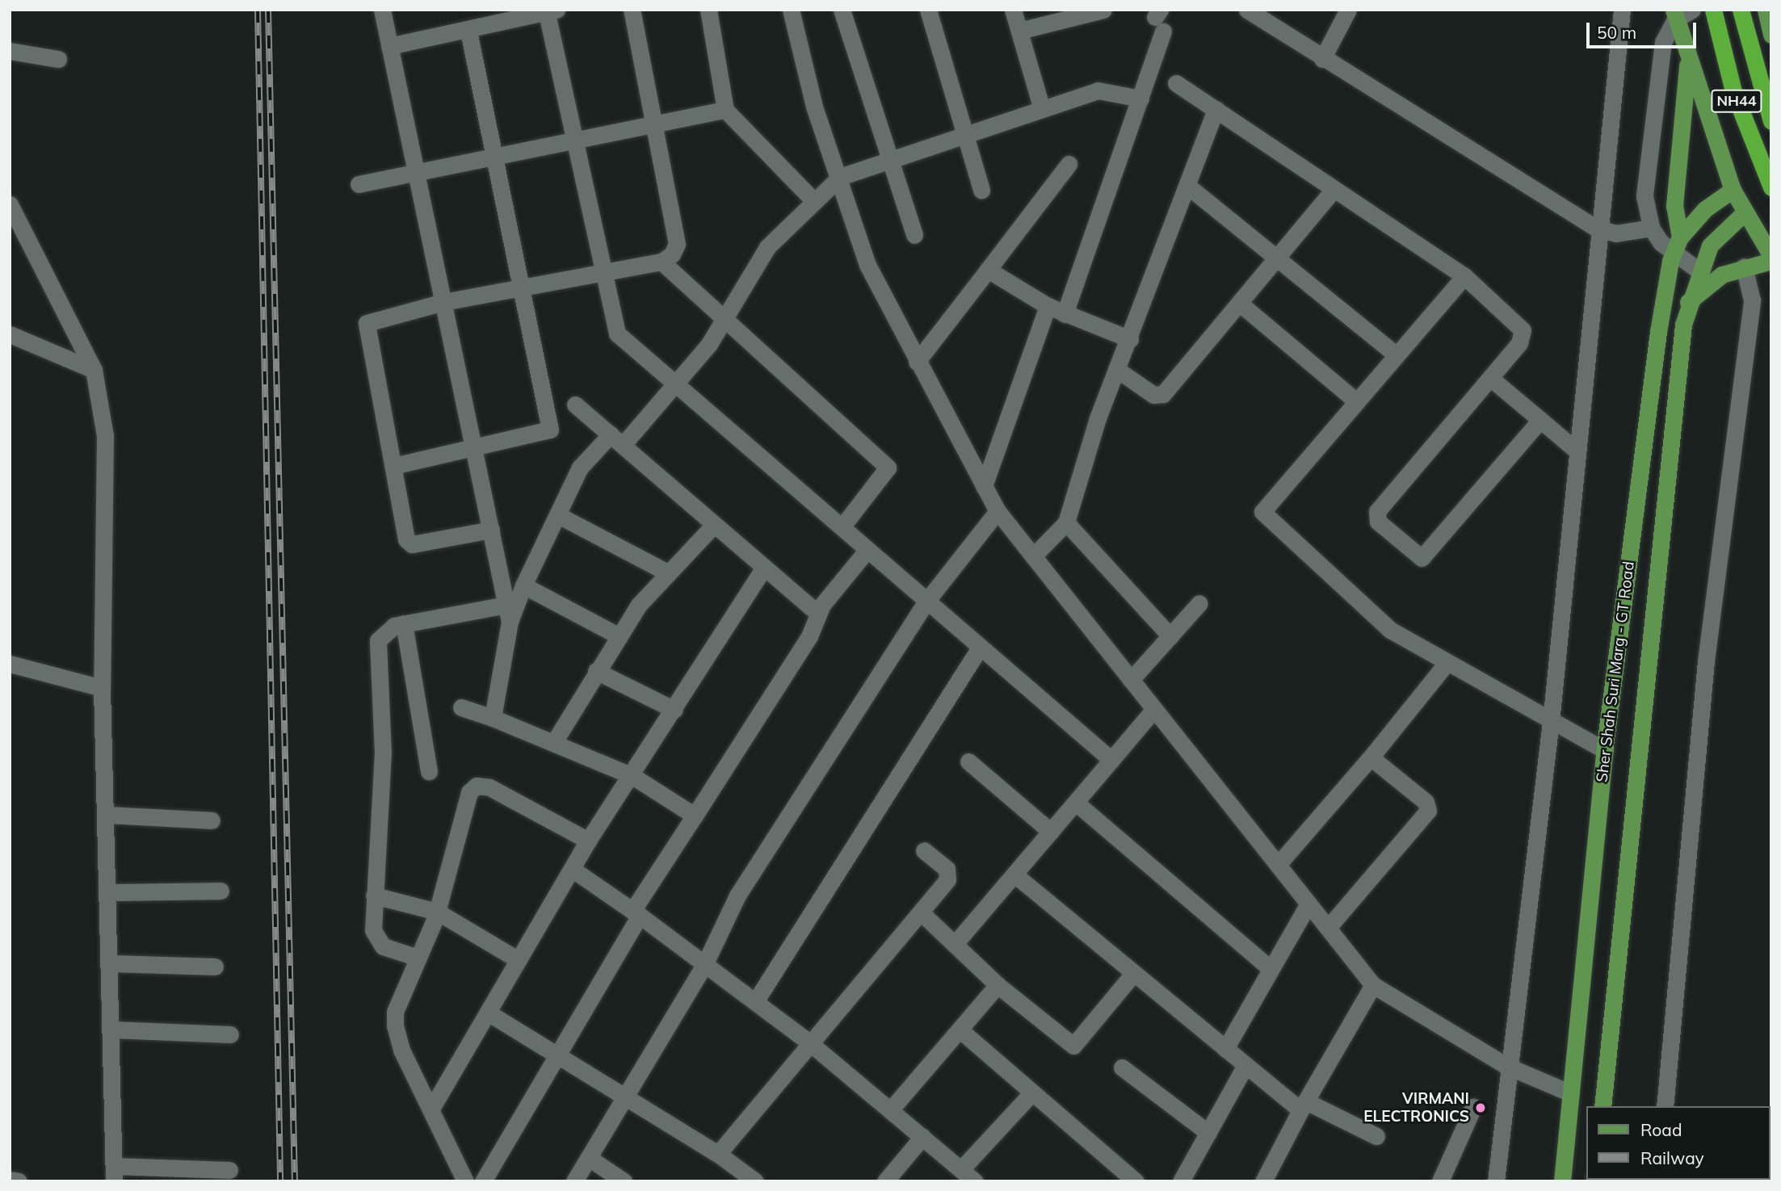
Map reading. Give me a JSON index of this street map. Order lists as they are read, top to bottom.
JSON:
{
  "streets": {
    "highway": ["NH44"],
    "main road": ["Sher Shah Suri Marg - GT Road"]
  },
  "places": ["VIRMANI ELECTRONICS"],
  "legend": ["Road", "Railway"],
  "scale_bar": "50 m"
}
